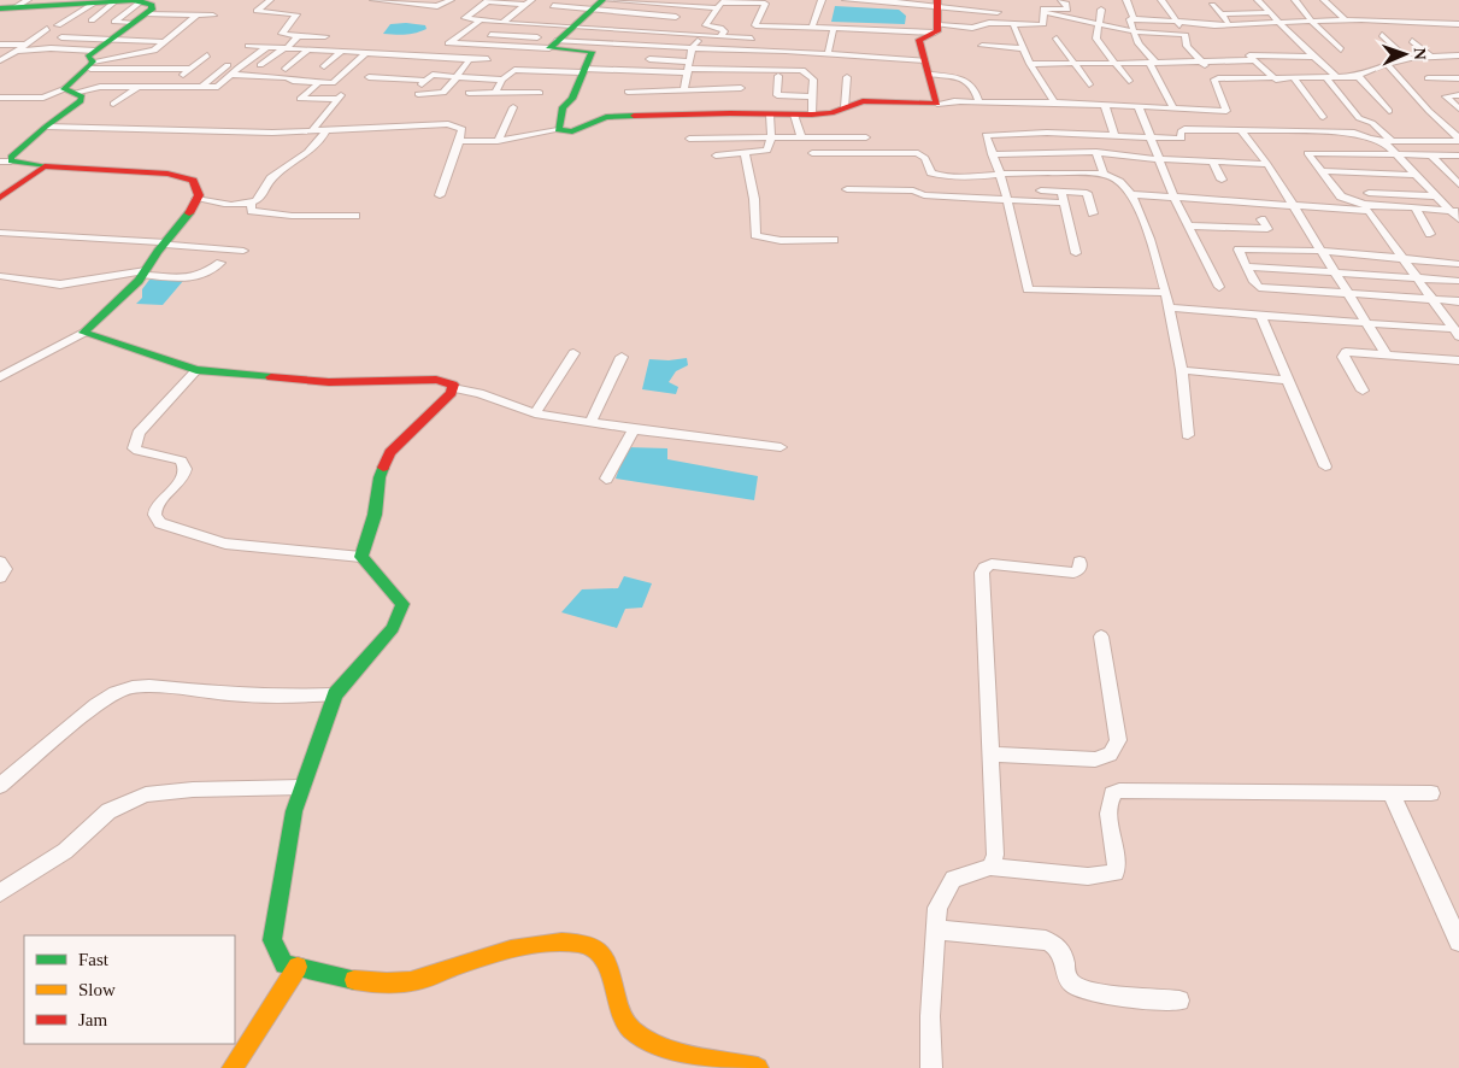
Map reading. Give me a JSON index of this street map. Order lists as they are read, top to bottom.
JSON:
{
  "legend": ["Fast", "Slow", "Jam"],
  "north": "right"
}
